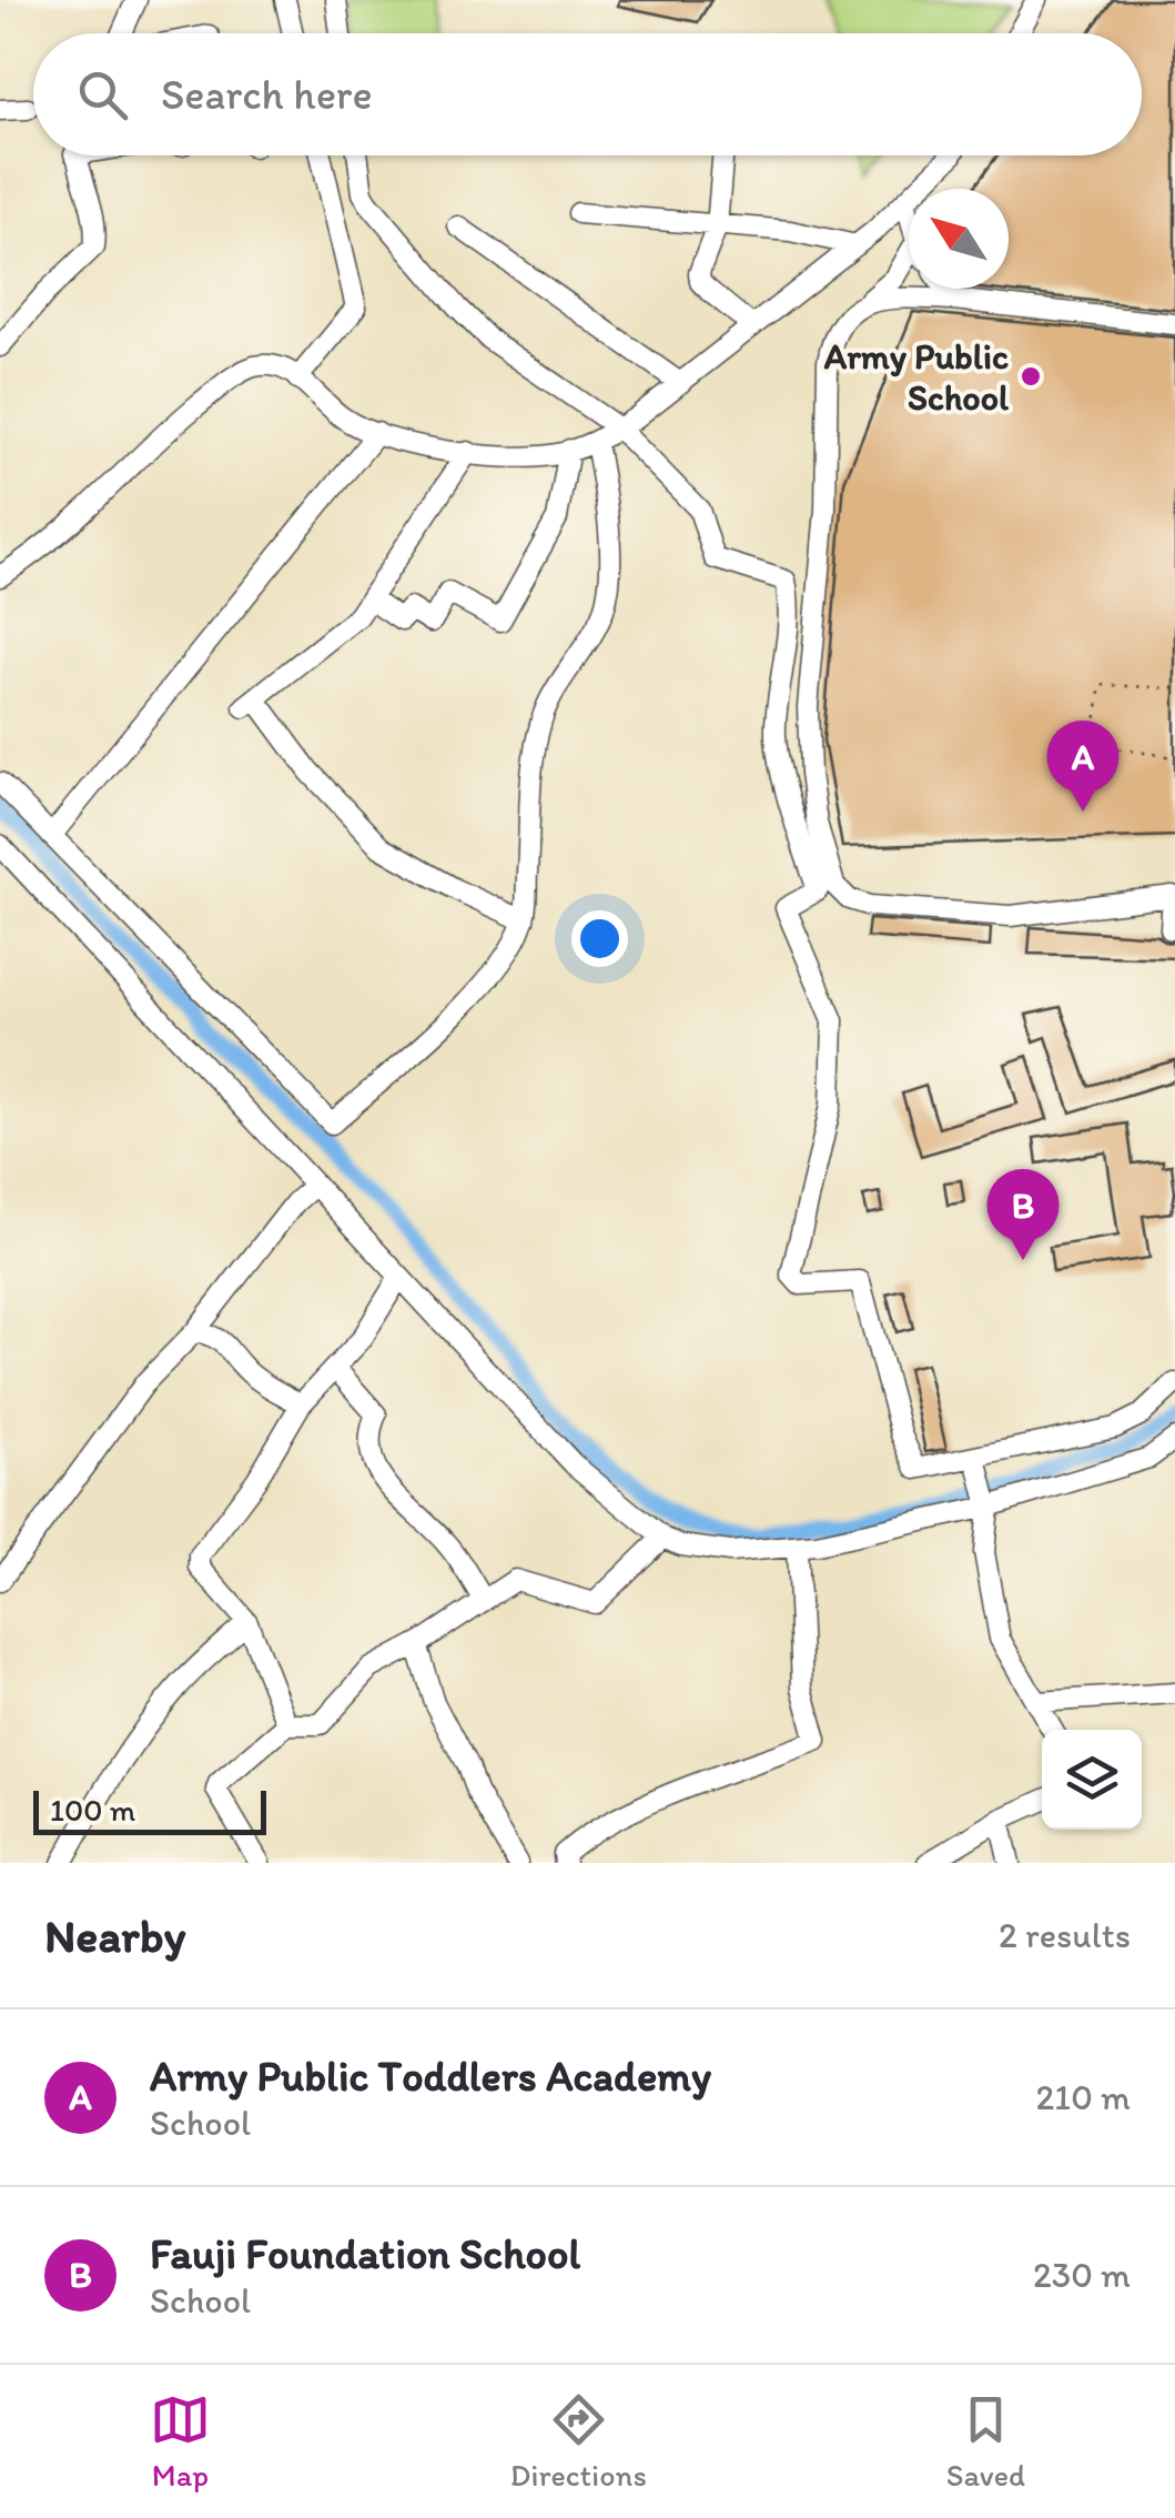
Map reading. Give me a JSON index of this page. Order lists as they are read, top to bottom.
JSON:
{
  "places": ["Army Public School"],
  "scale_bar": "100 m",
  "north": "top left",
  "page": {
    "search": "Search here",
    "pins": ["A", "B"],
    "scale": "100 m",
    "heading": ["Nearby", "2 results"],
    "list": [
      {
        "mark": "A",
        "name": "Army Public Toddlers Academy",
        "note": "School",
        "value": "210 m"
      },
      {
        "mark": "B",
        "name": "Fauji Foundation School",
        "note": "School",
        "value": "230 m"
      }
    ],
    "nav": ["Map", "Directions", "Saved"]
  }
}
